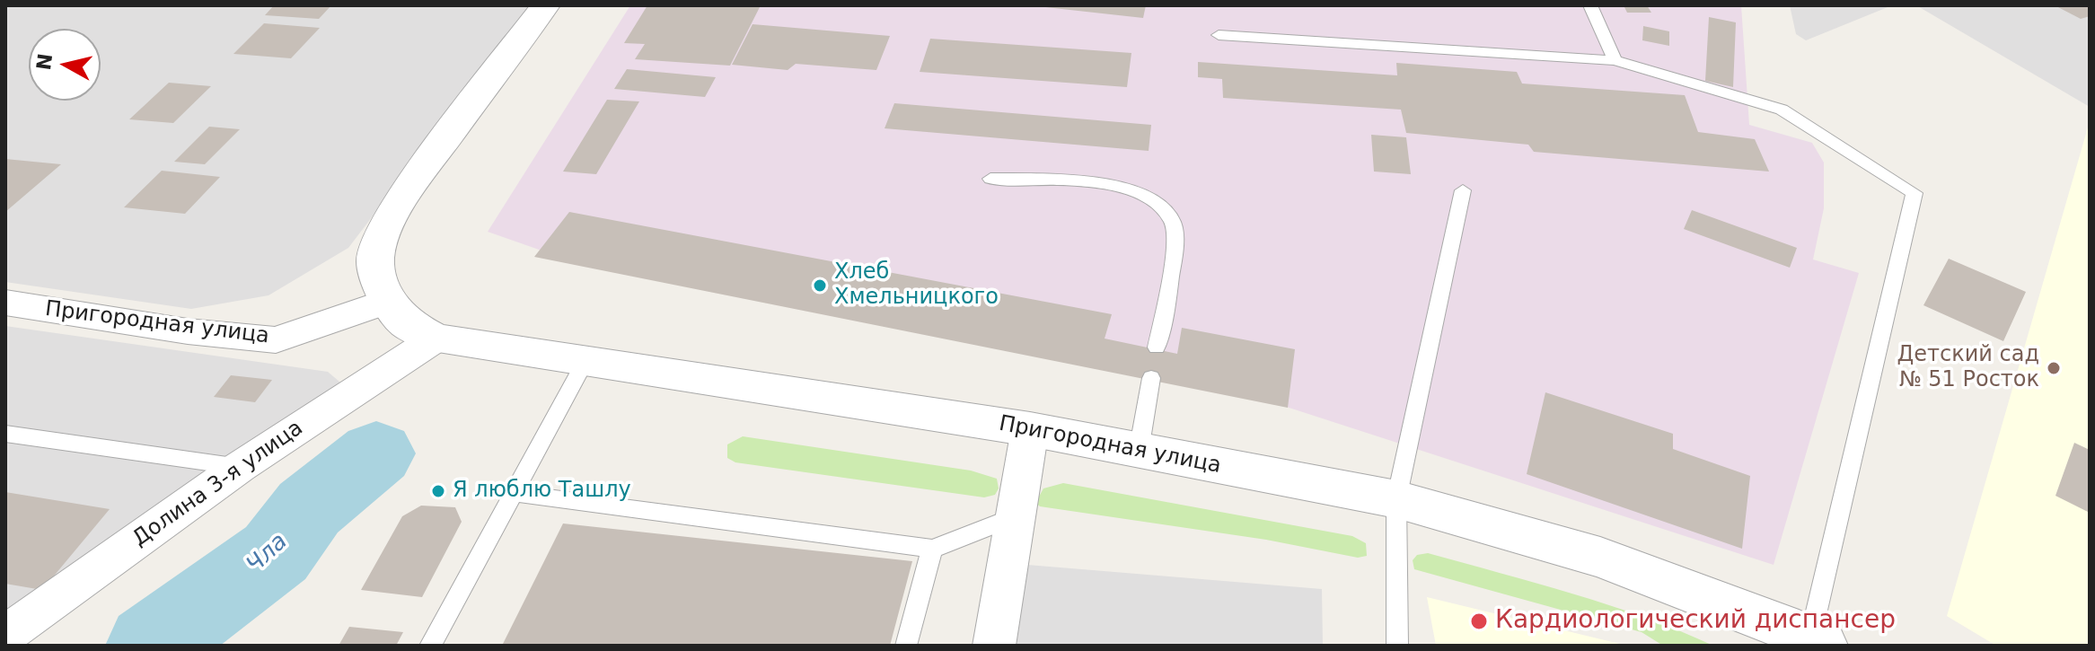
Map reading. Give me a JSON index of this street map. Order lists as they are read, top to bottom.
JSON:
{
  "streets": {
    "street": ["Пригородная улица", "Долина 3-я улица"]
  },
  "crossings": [
    ["Пригородная улица", "Долина 3-я улица"]
  ],
  "water": ["Чла"],
  "places": [
    "Хлеб Хмельницкого",
    "Детский сад № 51 Росток",
    "Я люблю Ташлу",
    "Кардиологический диспансер"
  ],
  "north": "left"
}
